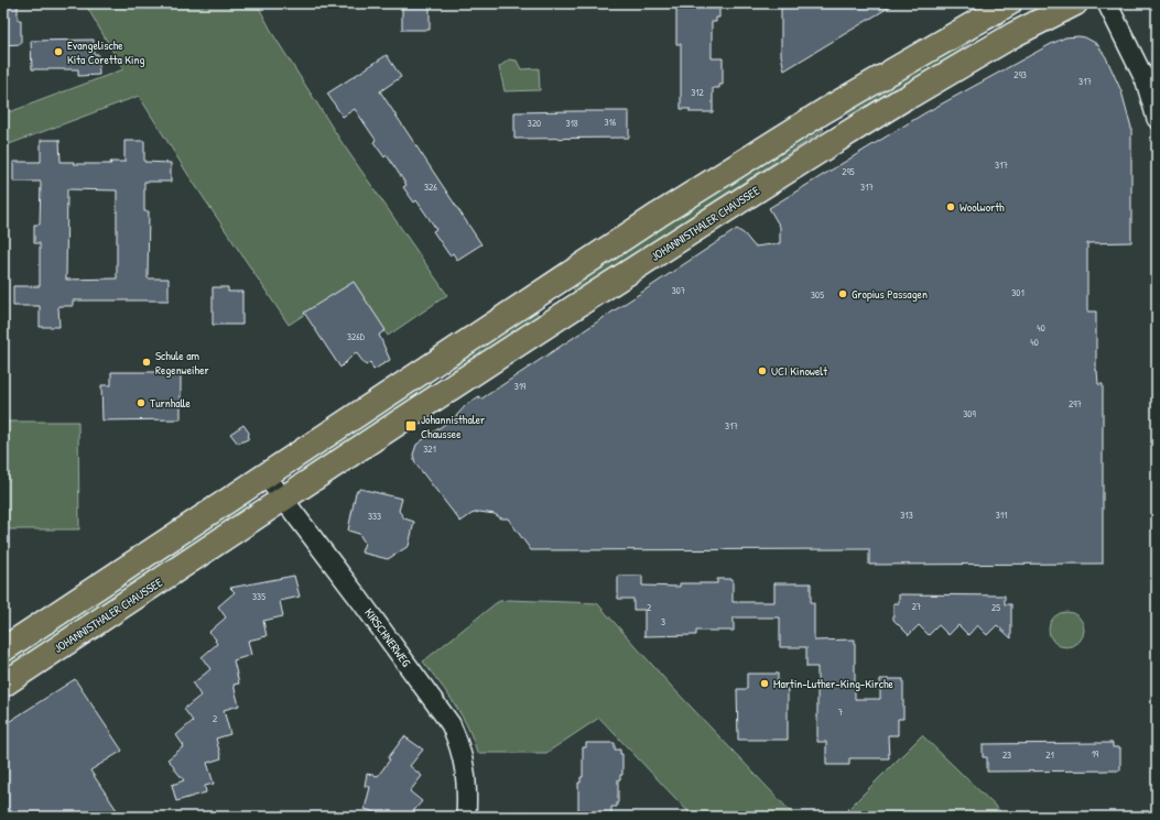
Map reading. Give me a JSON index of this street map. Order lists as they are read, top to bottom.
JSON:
{
  "streets": {
    "main road": ["JOHANNISTHALER CHAUSSEE"],
    "street": ["KIRSCHNERWEG"]
  },
  "crossings": [
    ["JOHANNISTHALER CHAUSSEE", "KIRSCHNERWEG"]
  ],
  "places": {
    "other": [
      "Evangelische Kita Coretta King",
      "Woolworth",
      "Gropius Passagen",
      "Schule am Regenweiher",
      "UCI Kinowelt",
      "Turnhalle",
      "Martin-Luther-King-Kirche"
    ],
    "transit": ["Johannisthaler Chaussee"]
  },
  "house_numbers": [
    "293",
    "317",
    "312",
    "316",
    "320",
    "318",
    "317",
    "295",
    "326",
    "317",
    "307",
    "301",
    "305",
    "40",
    "326D",
    "40",
    "319",
    "297",
    "309",
    "317",
    "321",
    "313",
    "311",
    "333",
    "335",
    "27",
    "2",
    "25",
    "3",
    "7",
    "2",
    "19",
    "23",
    "21"
  ]
}
